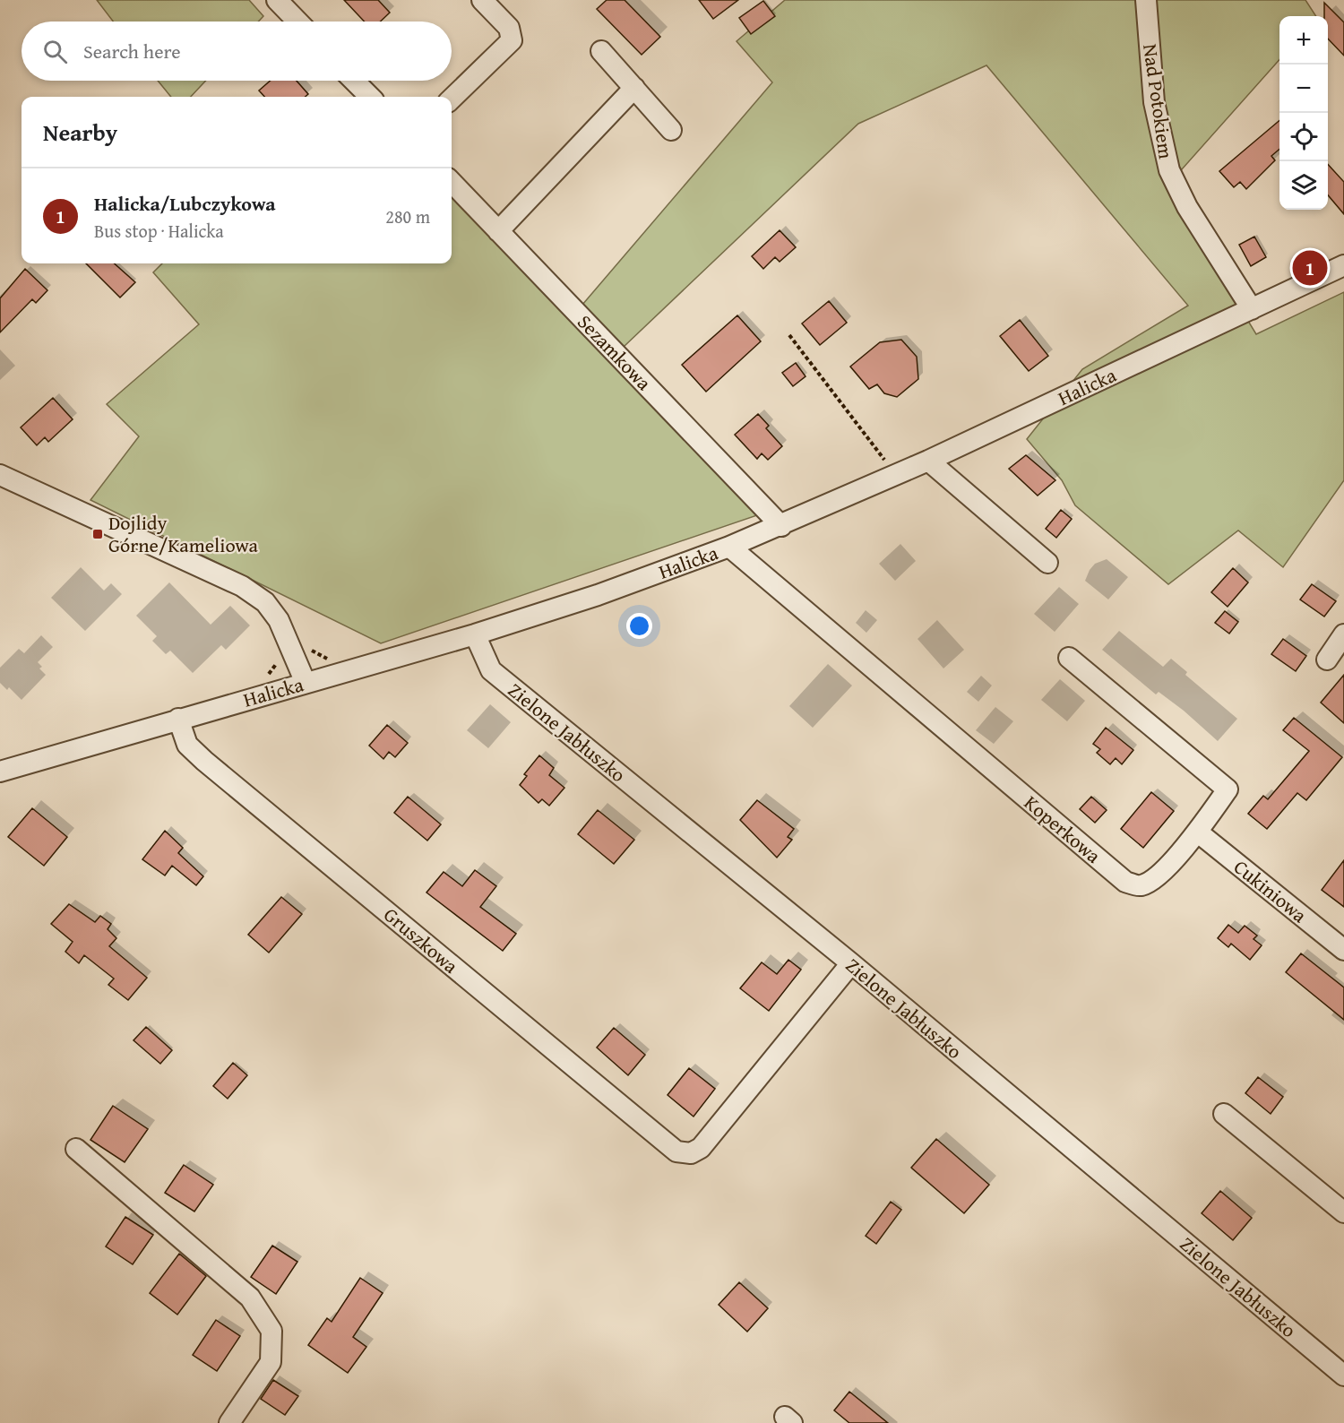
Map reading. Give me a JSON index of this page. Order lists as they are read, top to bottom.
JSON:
{
  "streets": {
    "street": [
      "Nad Potokiem",
      "Sezamkowa",
      "Halicka",
      "Zielone Jabłuszko",
      "Koperkowa",
      "Cukiniowa",
      "Gruszkowa"
    ]
  },
  "crossings": [
    ["Nad Potokiem", "Halicka"],
    ["Sezamkowa", "Halicka"],
    ["Halicka", "Zielone Jabłuszko"],
    ["Halicka", "Koperkowa"],
    ["Halicka", "Gruszkowa"],
    ["Zielone Jabłuszko", "Gruszkowa"],
    ["Koperkowa", "Cukiniowa"]
  ],
  "places": {
    "transit": ["Dojlidy Górne/Kameliowa"]
  },
  "page": {
    "map_buttons": ["+", "−"],
    "search": "Search here",
    "heading": "Nearby",
    "list": [
      {
        "mark": "1",
        "name": "Halicka/Lubczykowa",
        "note": "Bus stop · Halicka",
        "value": "280 m"
      }
    ],
    "pins": "1"
  }
}
